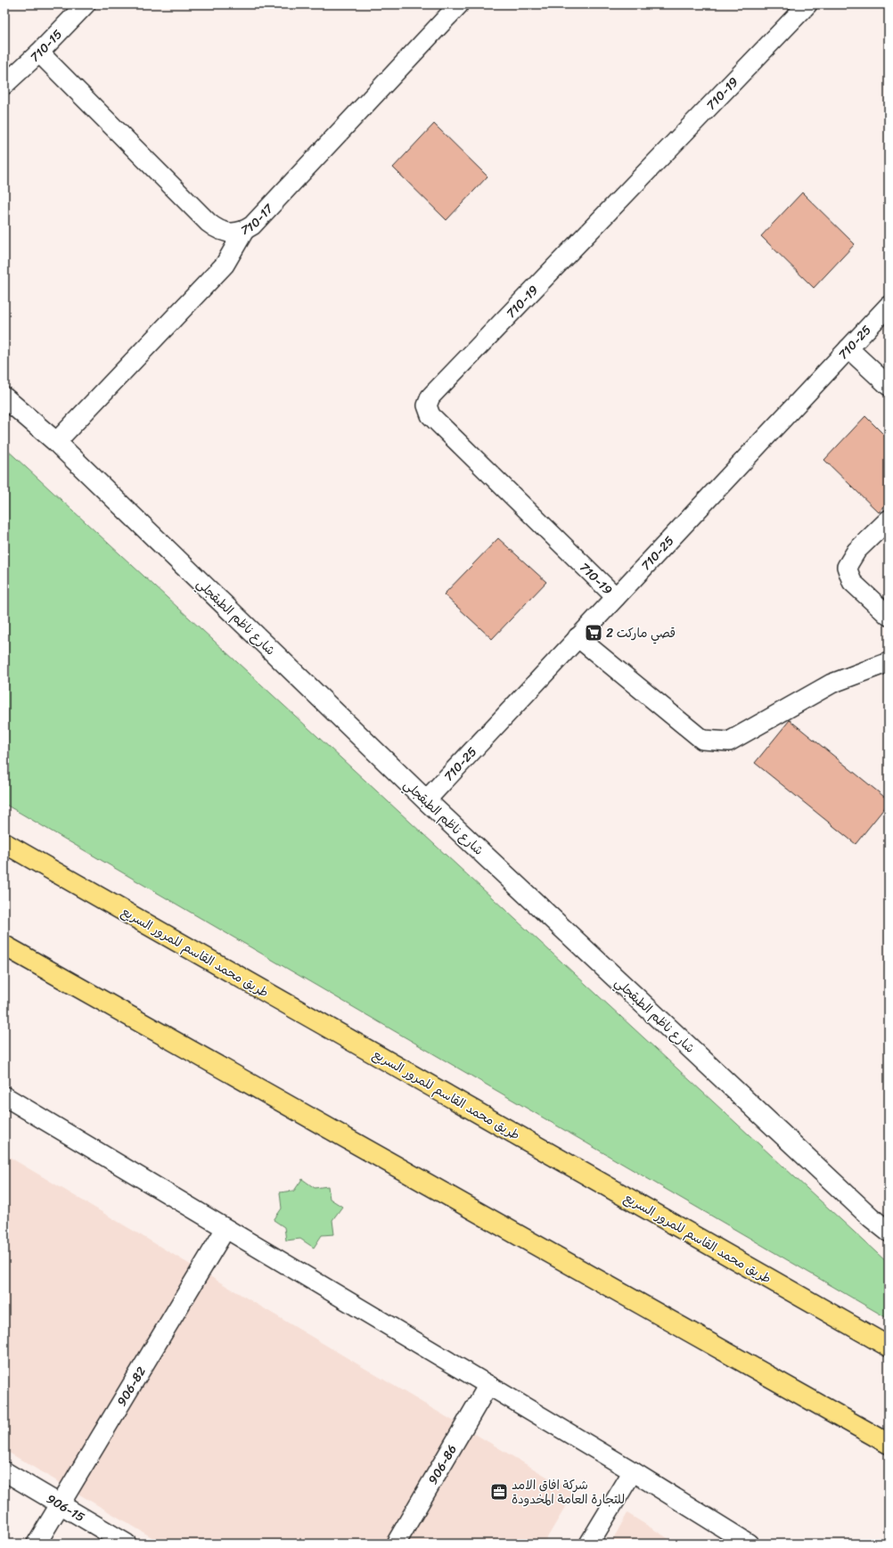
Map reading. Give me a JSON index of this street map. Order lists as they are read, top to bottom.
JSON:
{
  "streets": {
    "highway": ["طريق محمد القاسم للمرور السريع"],
    "street": [
      "710-15",
      "710-19",
      "710-17",
      "710-25",
      "شارع ناظم الطبقجلي",
      "906-82",
      "906-86",
      "906-15"
    ]
  },
  "crossings": [
    ["710-15", "710-17"],
    ["710-19", "710-25"],
    ["710-25", "شارع ناظم الطبقجلي"],
    ["906-82", "906-15"]
  ],
  "places": {
    "supermarket": ["قصي ماركت 2"],
    "office": ["شركة افاق الامد للتجارة العامة المخدودة"]
  }
}
